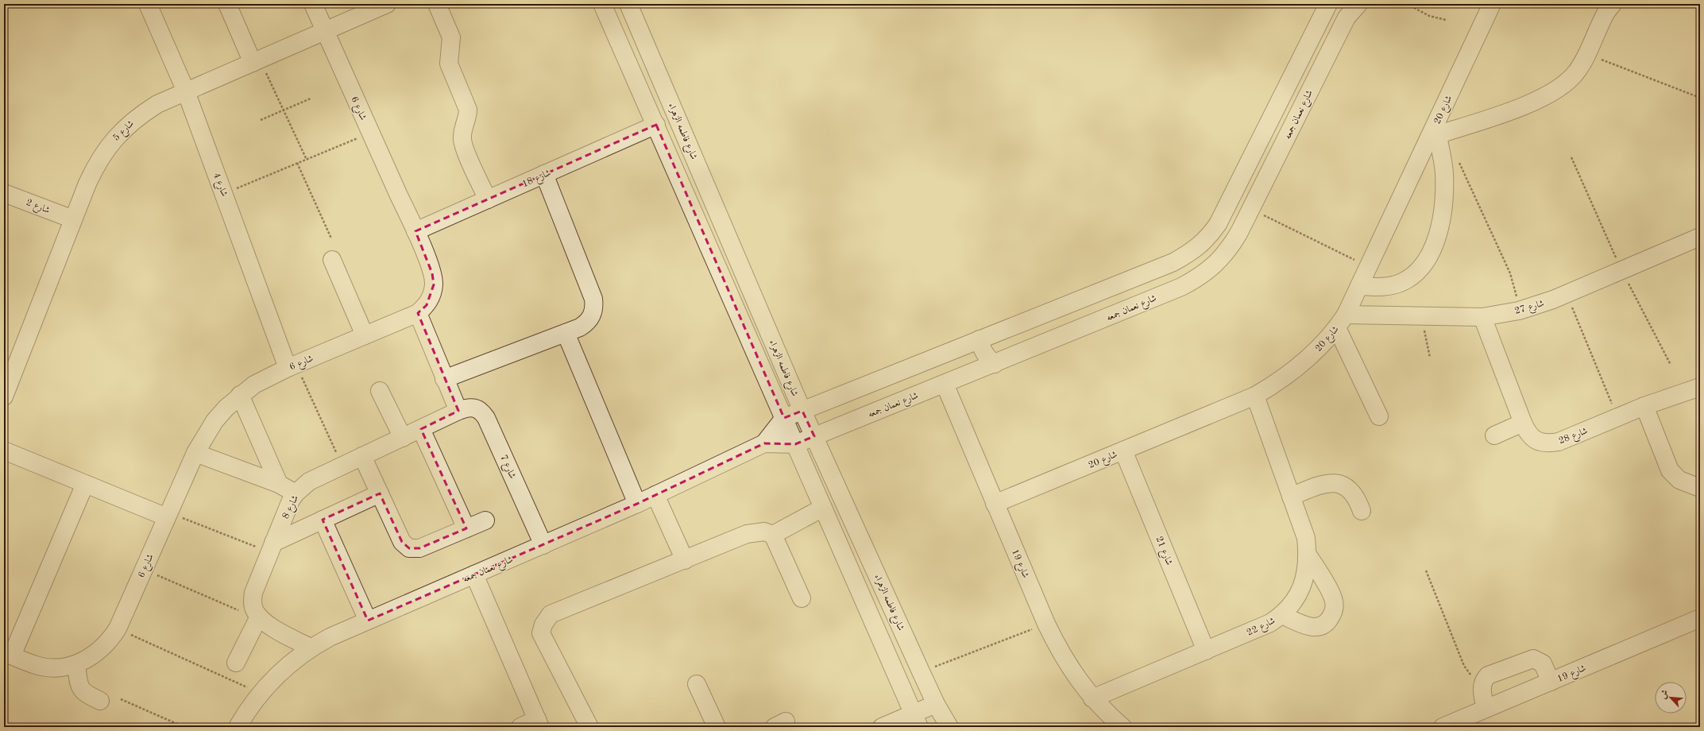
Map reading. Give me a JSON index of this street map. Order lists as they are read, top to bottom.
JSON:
{
  "streets": {
    "street": [
      "شارع 6",
      "شارع 20",
      "شارع نعمان جمعه",
      "شارع 5",
      "شارع فاطمه الزهراء",
      "شارع 18",
      "شارع 4",
      "شارع 2",
      "شارع 27",
      "شارع 28",
      "شارع 7",
      "شارع 8",
      "شارع 21",
      "شارع 19",
      "شارع 22"
    ]
  },
  "crossings": [
    ["شارع 6", "شارع 5"],
    ["شارع 6", "شارع 18"],
    ["شارع 6", "شارع 4"],
    ["شارع 20", "شارع 27"],
    ["شارع 20", "شارع 21"],
    ["شارع 20", "شارع 19"],
    ["شارع 20", "شارع 22"],
    ["شارع نعمان جمعه", "شارع فاطمه الزهراء"],
    ["شارع نعمان جمعه", "شارع 7"],
    ["شارع نعمان جمعه", "شارع 19"],
    ["شارع 5", "شارع 4"],
    ["شارع 5", "شارع 2"],
    ["شارع فاطمه الزهراء", "شارع 18"],
    ["شارع 27", "شارع 28"],
    ["شارع 7", "شارع 8"],
    ["شارع 21", "شارع 22"],
    ["شارع 19", "شارع 22"]
  ],
  "north": "top left"
}
